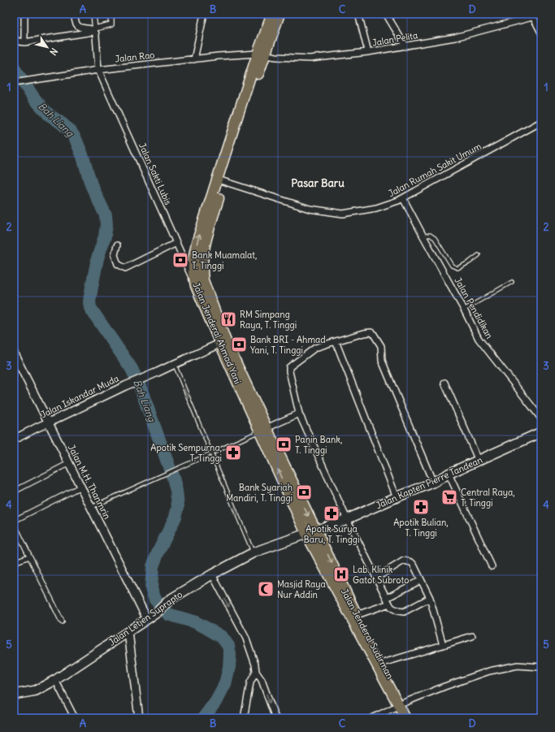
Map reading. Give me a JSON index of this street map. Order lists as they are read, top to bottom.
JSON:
{
  "streets": {
    "main road": [
      "Jalan Jenderal Ahmad Yani",
      "Jalan Kapten Pierre Tandean",
      "Jalan Letjen Suprapto",
      "Jalan Jenderal Sudirman"
    ],
    "street": [
      "Jalan Pelita",
      "Jalan Rao",
      "Jalan Rumah Sakit Umum",
      "Jalan Sakti Lubis",
      "Jalan Pendidikan",
      "Jalan Iskandar Muda",
      "Jalan M.H. Thanmrin"
    ]
  },
  "crossings": [
    ["Jalan Pelita", "Jalan Rao"],
    ["Jalan Pelita", "Jalan Jenderal Ahmad Yani"],
    ["Jalan Rao", "Jalan Sakti Lubis"],
    ["Jalan Rao", "Jalan Jenderal Ahmad Yani"],
    ["Jalan Rumah Sakit Umum", "Jalan Pendidikan"],
    ["Jalan Rumah Sakit Umum", "Jalan Jenderal Ahmad Yani"],
    ["Jalan Sakti Lubis", "Jalan Jenderal Ahmad Yani"],
    ["Jalan Jenderal Ahmad Yani", "Jalan Iskandar Muda"],
    ["Jalan Jenderal Ahmad Yani", "Jalan Kapten Pierre Tandean"],
    ["Jalan Jenderal Ahmad Yani", "Jalan Letjen Suprapto"],
    ["Jalan Jenderal Ahmad Yani", "Jalan Jenderal Sudirman"],
    ["Jalan Iskandar Muda", "Jalan M.H. Thanmrin"],
    ["Jalan M.H. Thanmrin", "Jalan Letjen Suprapto"],
    ["Jalan Kapten Pierre Tandean", "Jalan Letjen Suprapto"],
    ["Jalan Kapten Pierre Tandean", "Jalan Jenderal Sudirman"],
    ["Jalan Letjen Suprapto", "Jalan Jenderal Sudirman"]
  ],
  "districts": ["Pasar Baru"],
  "water": ["Bah Liang"],
  "places": {
    "bank": [
      "Bank Muamalat, T. Tinggi",
      "Bank BRI - Ahmad Yani, T. Tinggi",
      "Panin Bank, T. Tinggi",
      "Bank Syariah Mandiri, T. Tinggi"
    ],
    "restaurant": ["RM Simpang Raya, T. Tinggi"],
    "pharmacy": ["Apotik Sempurna, T. Tinggi", "Apotik Bulian, T. Tinggi", "Apotik Surya Baru, T. Tinggi"],
    "supermarket": ["Central Raya, T. Tinggi"],
    "hospital": ["Lab. Klinik Gatot Subroto"],
    "mosque": ["Masjid Raya Nur Addin"]
  },
  "north": "bottom right",
  "grid": {
    "columns": [
      "A",
      "B",
      "C",
      "D"
    ],
    "rows": [
      "1",
      "2",
      "3",
      "4",
      "5"
    ]
  }
}
